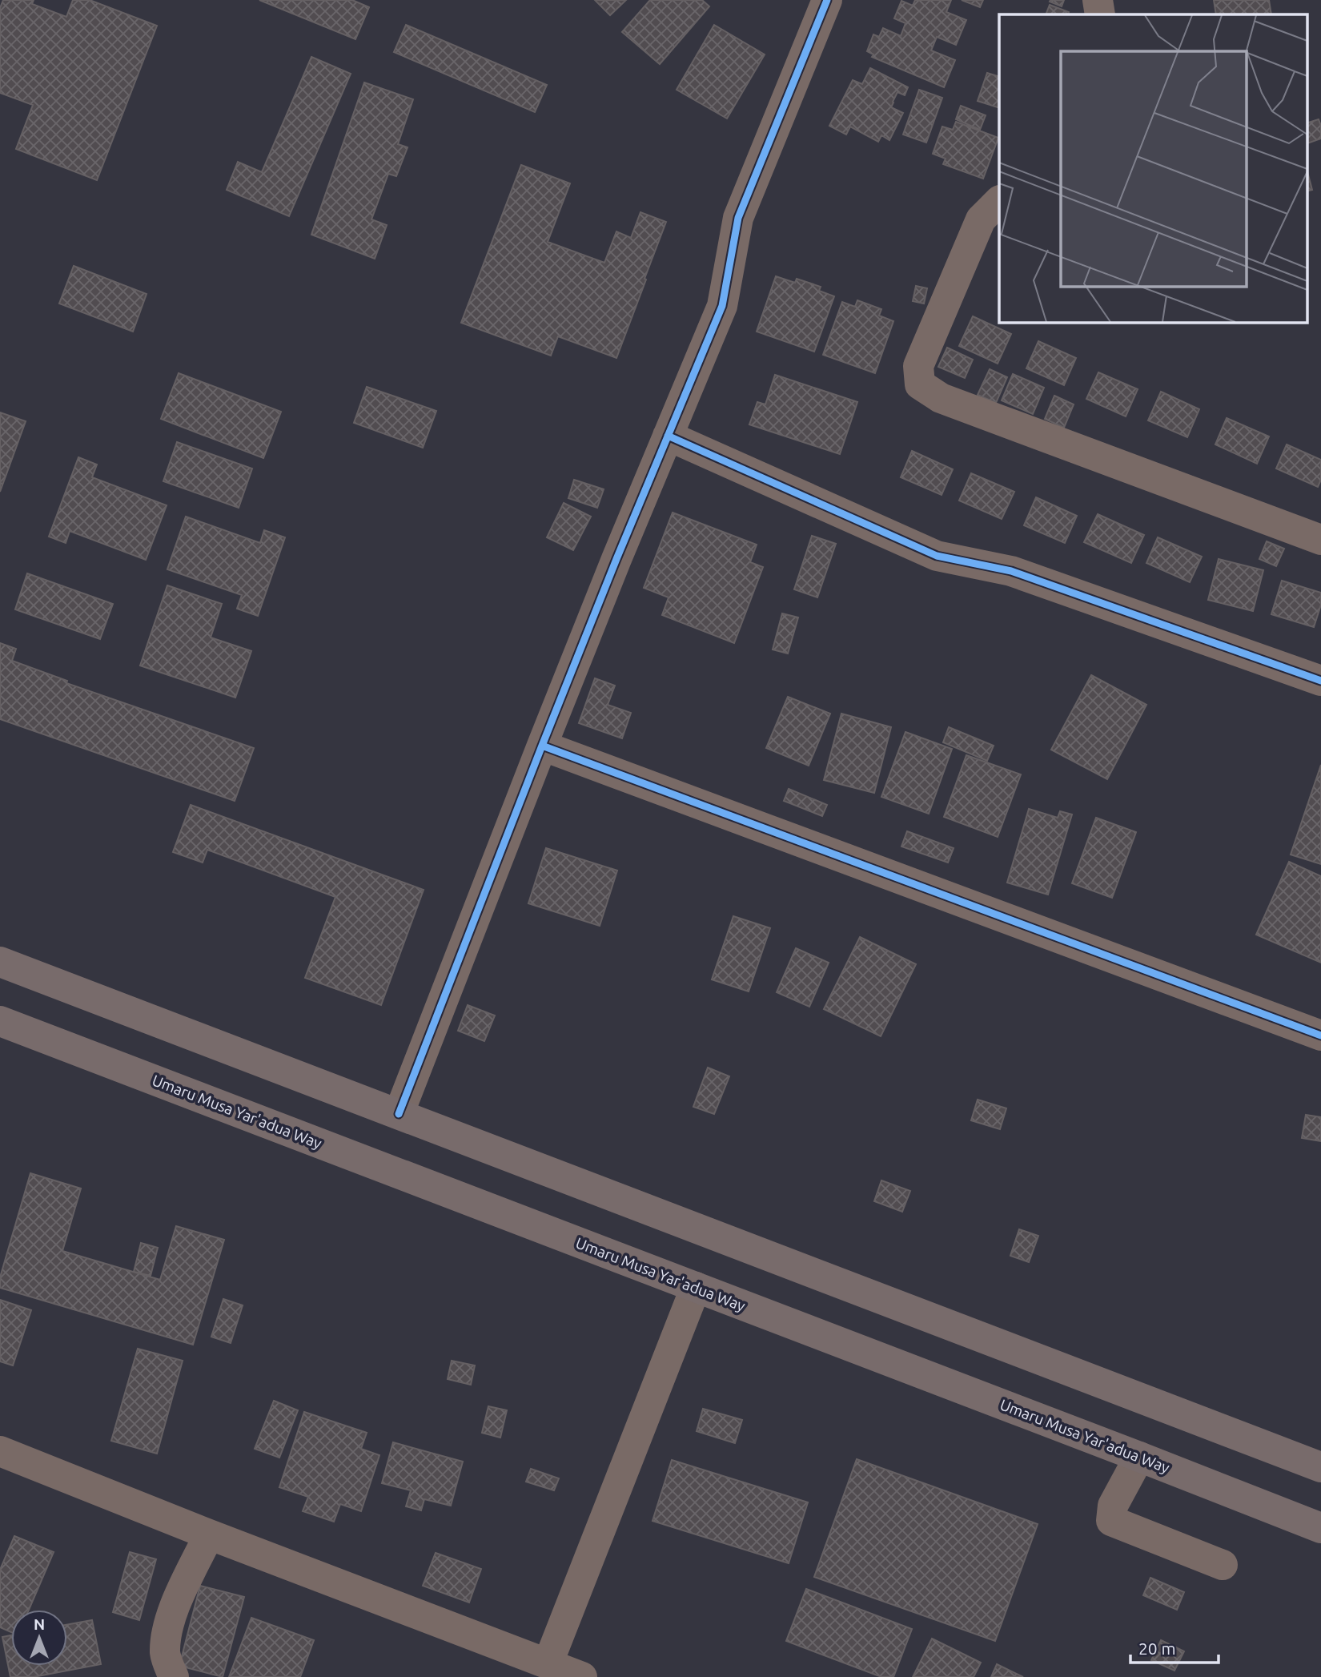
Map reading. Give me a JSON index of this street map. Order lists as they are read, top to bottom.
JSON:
{
  "streets": {
    "main road": ["Umaru Musa Yar'adua Way"]
  },
  "scale_bar": "20 m",
  "north": "top"
}
